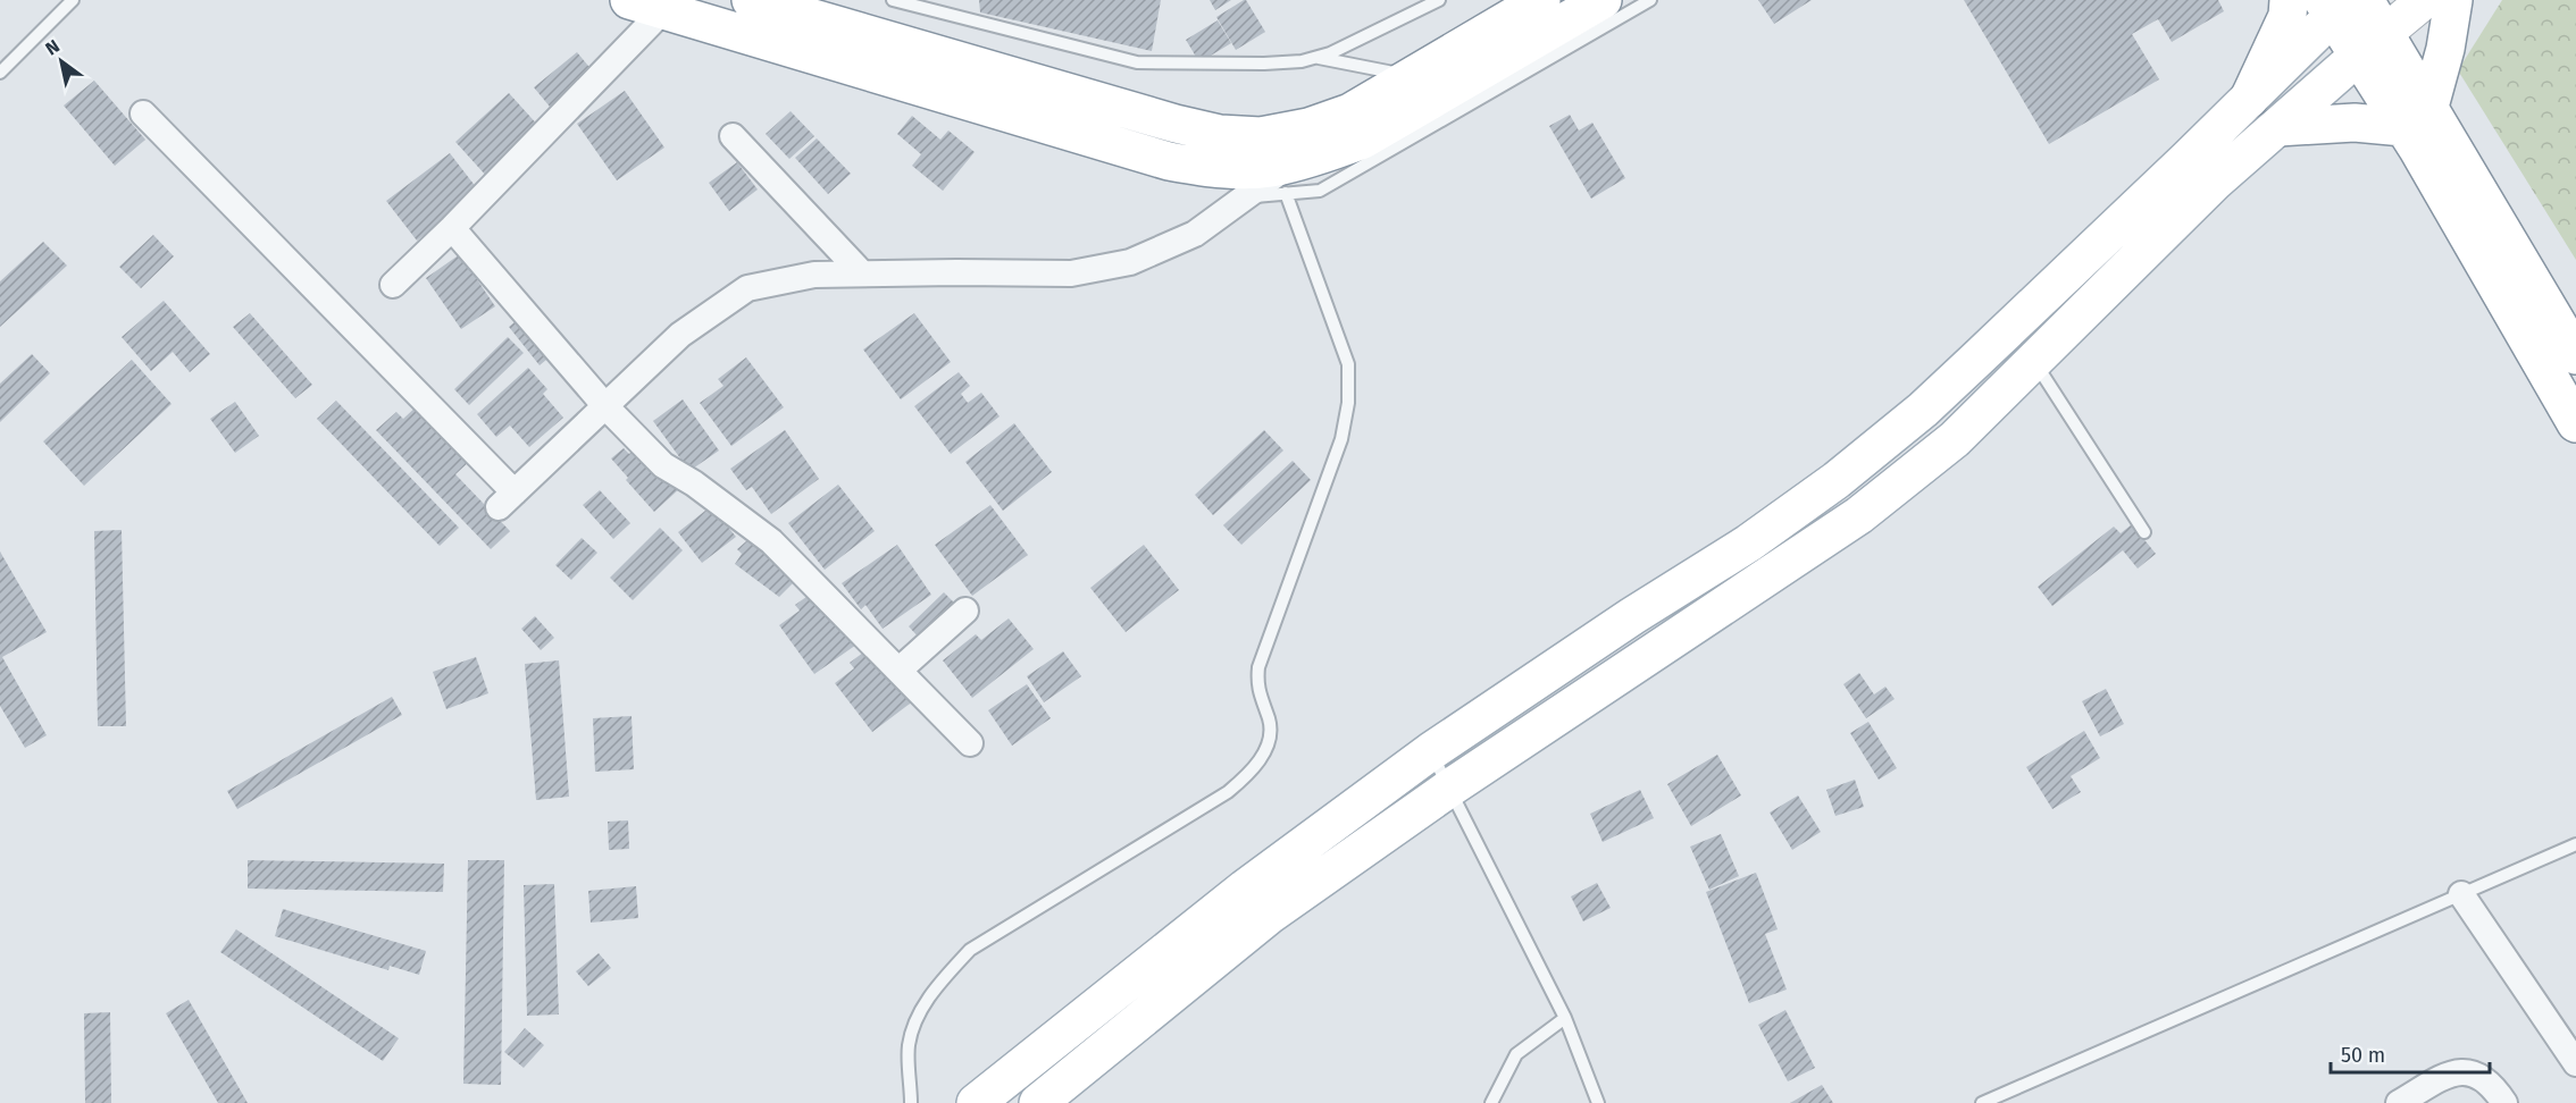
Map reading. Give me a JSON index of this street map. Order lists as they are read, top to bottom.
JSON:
{
  "scale_bar": "50 m",
  "north": "top left"
}
